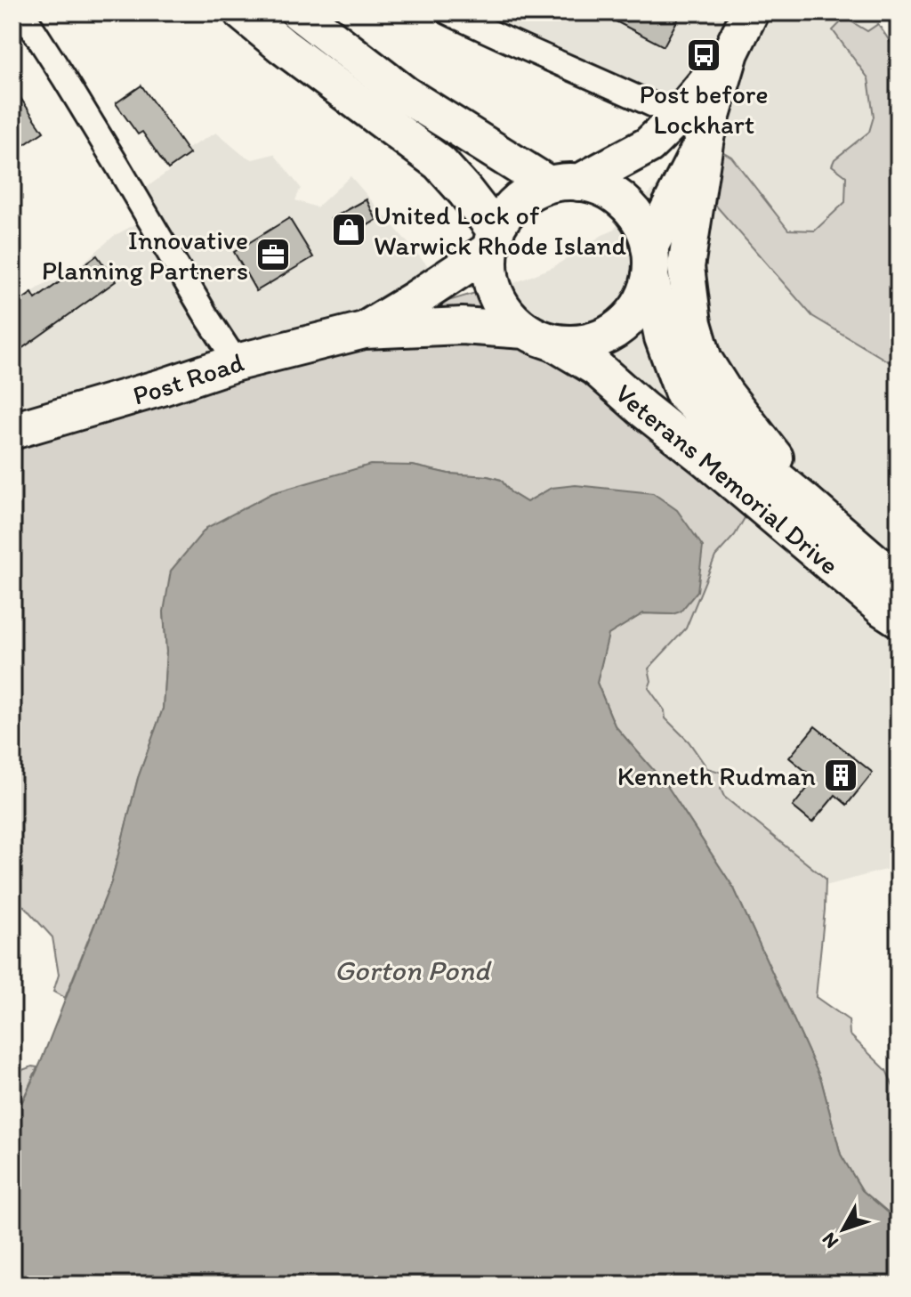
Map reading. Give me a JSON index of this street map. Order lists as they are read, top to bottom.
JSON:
{
  "streets": {
    "main road": ["Post Road", "Veterans Memorial Drive"]
  },
  "crossings": [
    ["Post Road", "Veterans Memorial Drive"]
  ],
  "water": ["Gorton Pond"],
  "places": {
    "bus stop": ["Post before Lockhart"],
    "shop": ["United Lock of Warwick Rhode Island"],
    "office": ["Innovative Planning Partners"],
    "building": ["Kenneth Rudman"]
  },
  "north": "bottom left"
}
